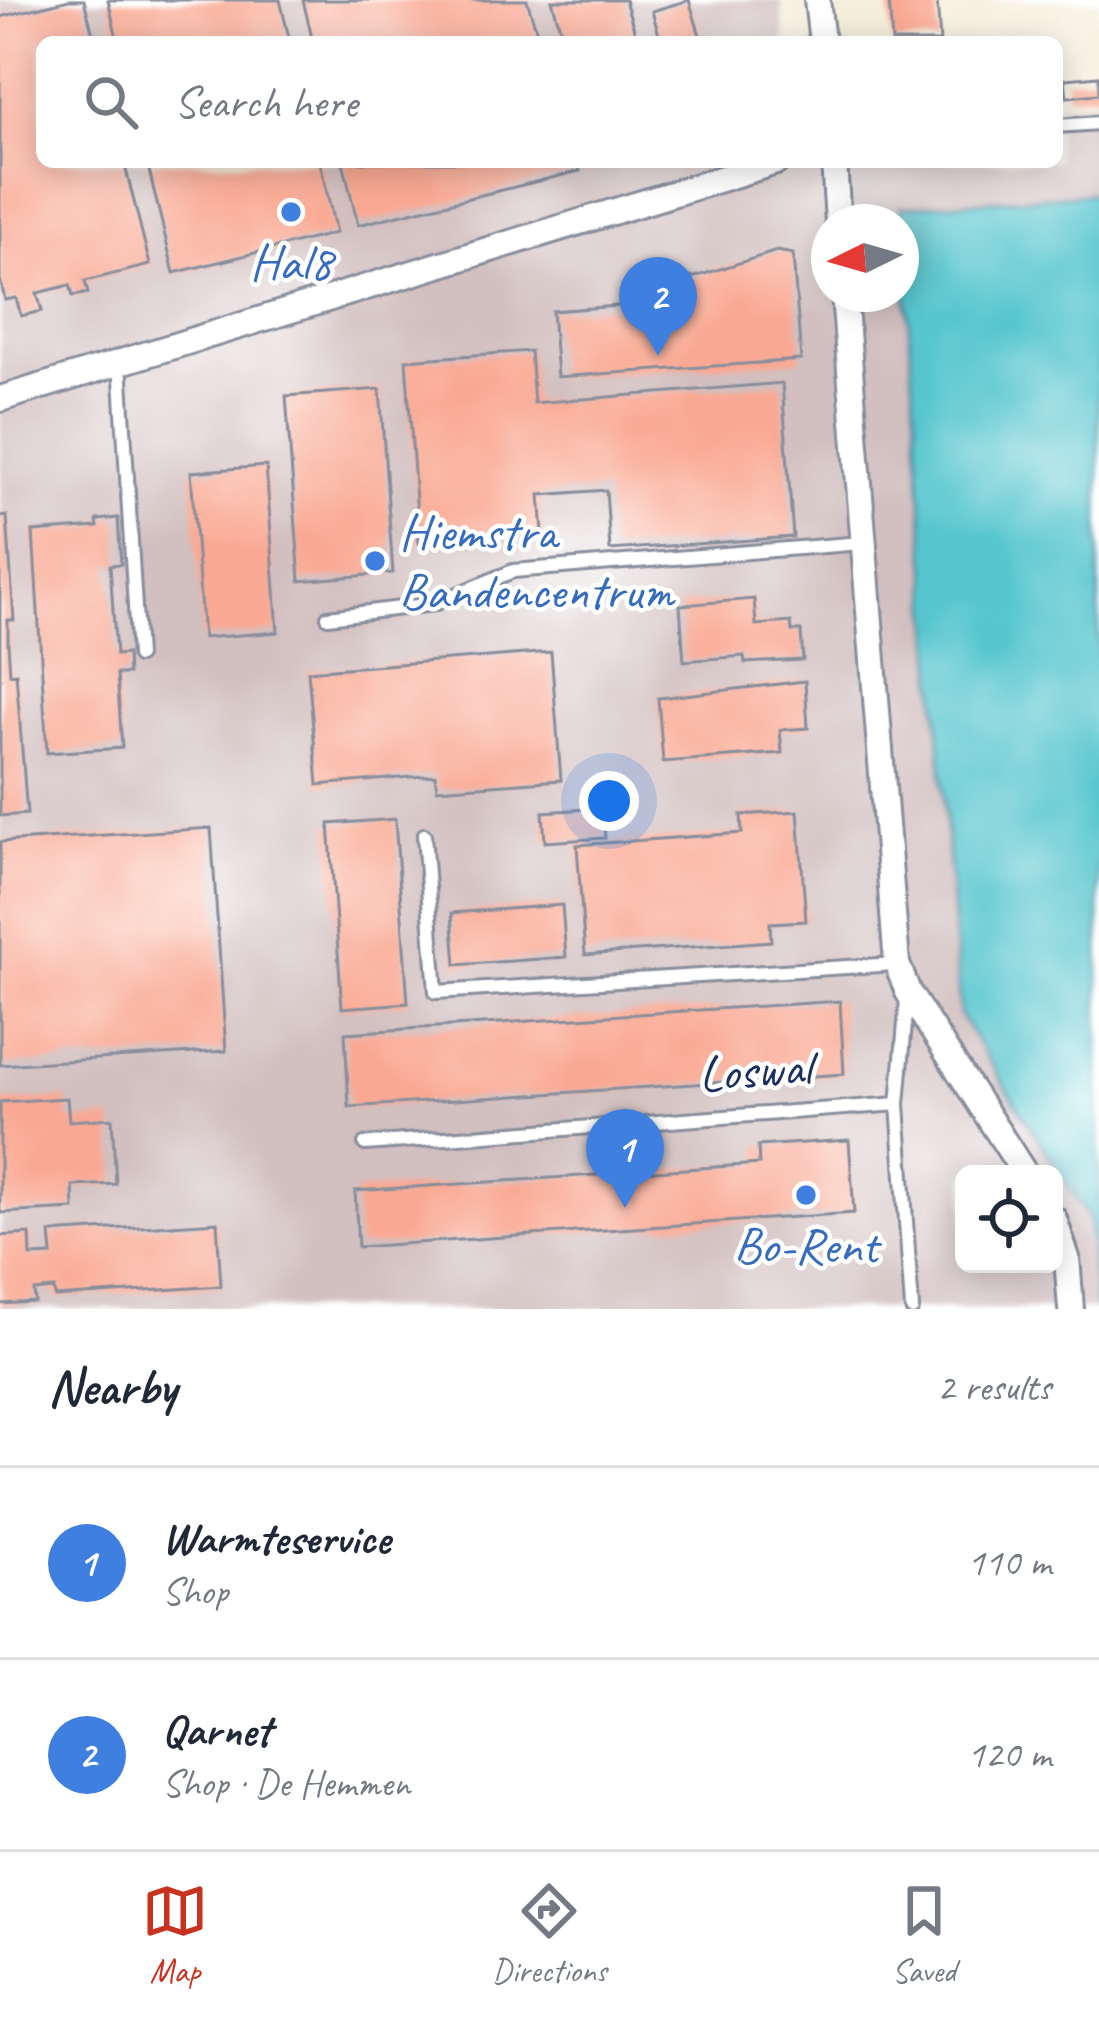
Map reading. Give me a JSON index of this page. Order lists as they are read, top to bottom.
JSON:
{
  "streets": {
    "lane": ["Loswal"]
  },
  "places": ["Hal8", "Hiemstra Bandencentrum", "Bo-Rent"],
  "north": "left",
  "page": {
    "search": "Search here",
    "pins": ["2", "1"],
    "heading": ["Nearby", "2 results"],
    "list": [
      {
        "mark": "1",
        "name": "Warmteservice",
        "note": "Shop",
        "value": "110 m"
      },
      {
        "mark": "2",
        "name": "Qarnet",
        "note": "Shop · De Hemmen",
        "value": "120 m"
      }
    ],
    "nav": ["Map", "Directions", "Saved"]
  }
}
